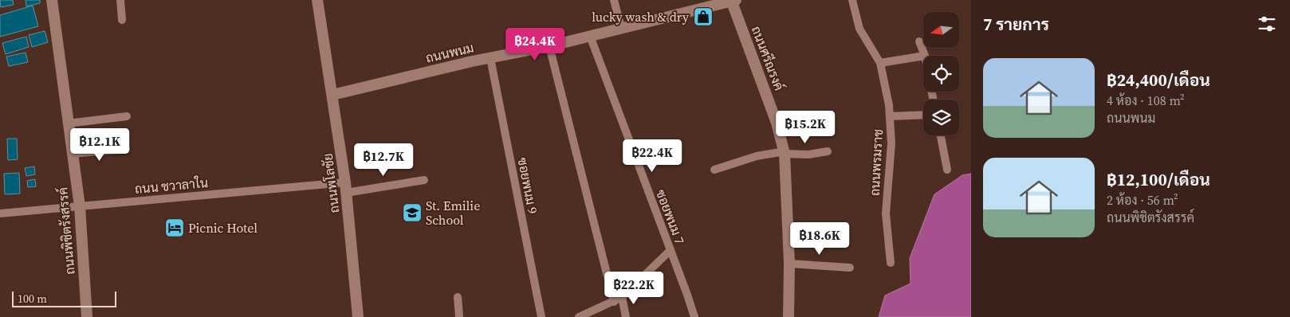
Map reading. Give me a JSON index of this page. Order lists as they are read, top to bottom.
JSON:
{
  "streets": {
    "street": [
      "ถนนพนม",
      "ถนนศรีณรงค์",
      "ถนนพรมราช",
      "ถนนพโลชัย",
      "ถนน ชวาลาใน",
      "ซอยพนม 9",
      "ซอยพนม 7",
      "ถนนพิชิตรังสรรค์"
    ]
  },
  "crossings": [
    ["ถนนพนม", "ถนนศรีณรงค์"],
    ["ถนนพนม", "ถนนพโลชัย"],
    ["ถนนพนม", "ซอยพนม 9"],
    ["ถนนพนม", "ซอยพนม 7"],
    ["ถนนพโลชัย", "ถนน ชวาลาใน"],
    ["ถนน ชวาลาใน", "ถนนพิชิตรังสรรค์"]
  ],
  "places": {
    "shop": ["lucky wash & dry"],
    "school or university": ["St. Emilie School"],
    "hotel": ["Picnic Hotel"]
  },
  "scale_bar": "100 m",
  "north": "left",
  "page": {
    "heading": "7 รายการ",
    "price": [
      "฿24.4K",
      "฿15.2K",
      "฿12.1K",
      "฿22.4K",
      "฿12.7K",
      "฿18.6K",
      "฿22.2K"
    ],
    "list": [
      {
        "name": "฿24,400/เดือน",
        "note": "4 ห้อง · 108 m² · ถนนพนม"
      },
      {
        "name": "฿12,100/เดือน",
        "note": "2 ห้อง · 56 m² · ถนนพิชิตรังสรรค์"
      }
    ],
    "scale": "100 m"
  }
}
